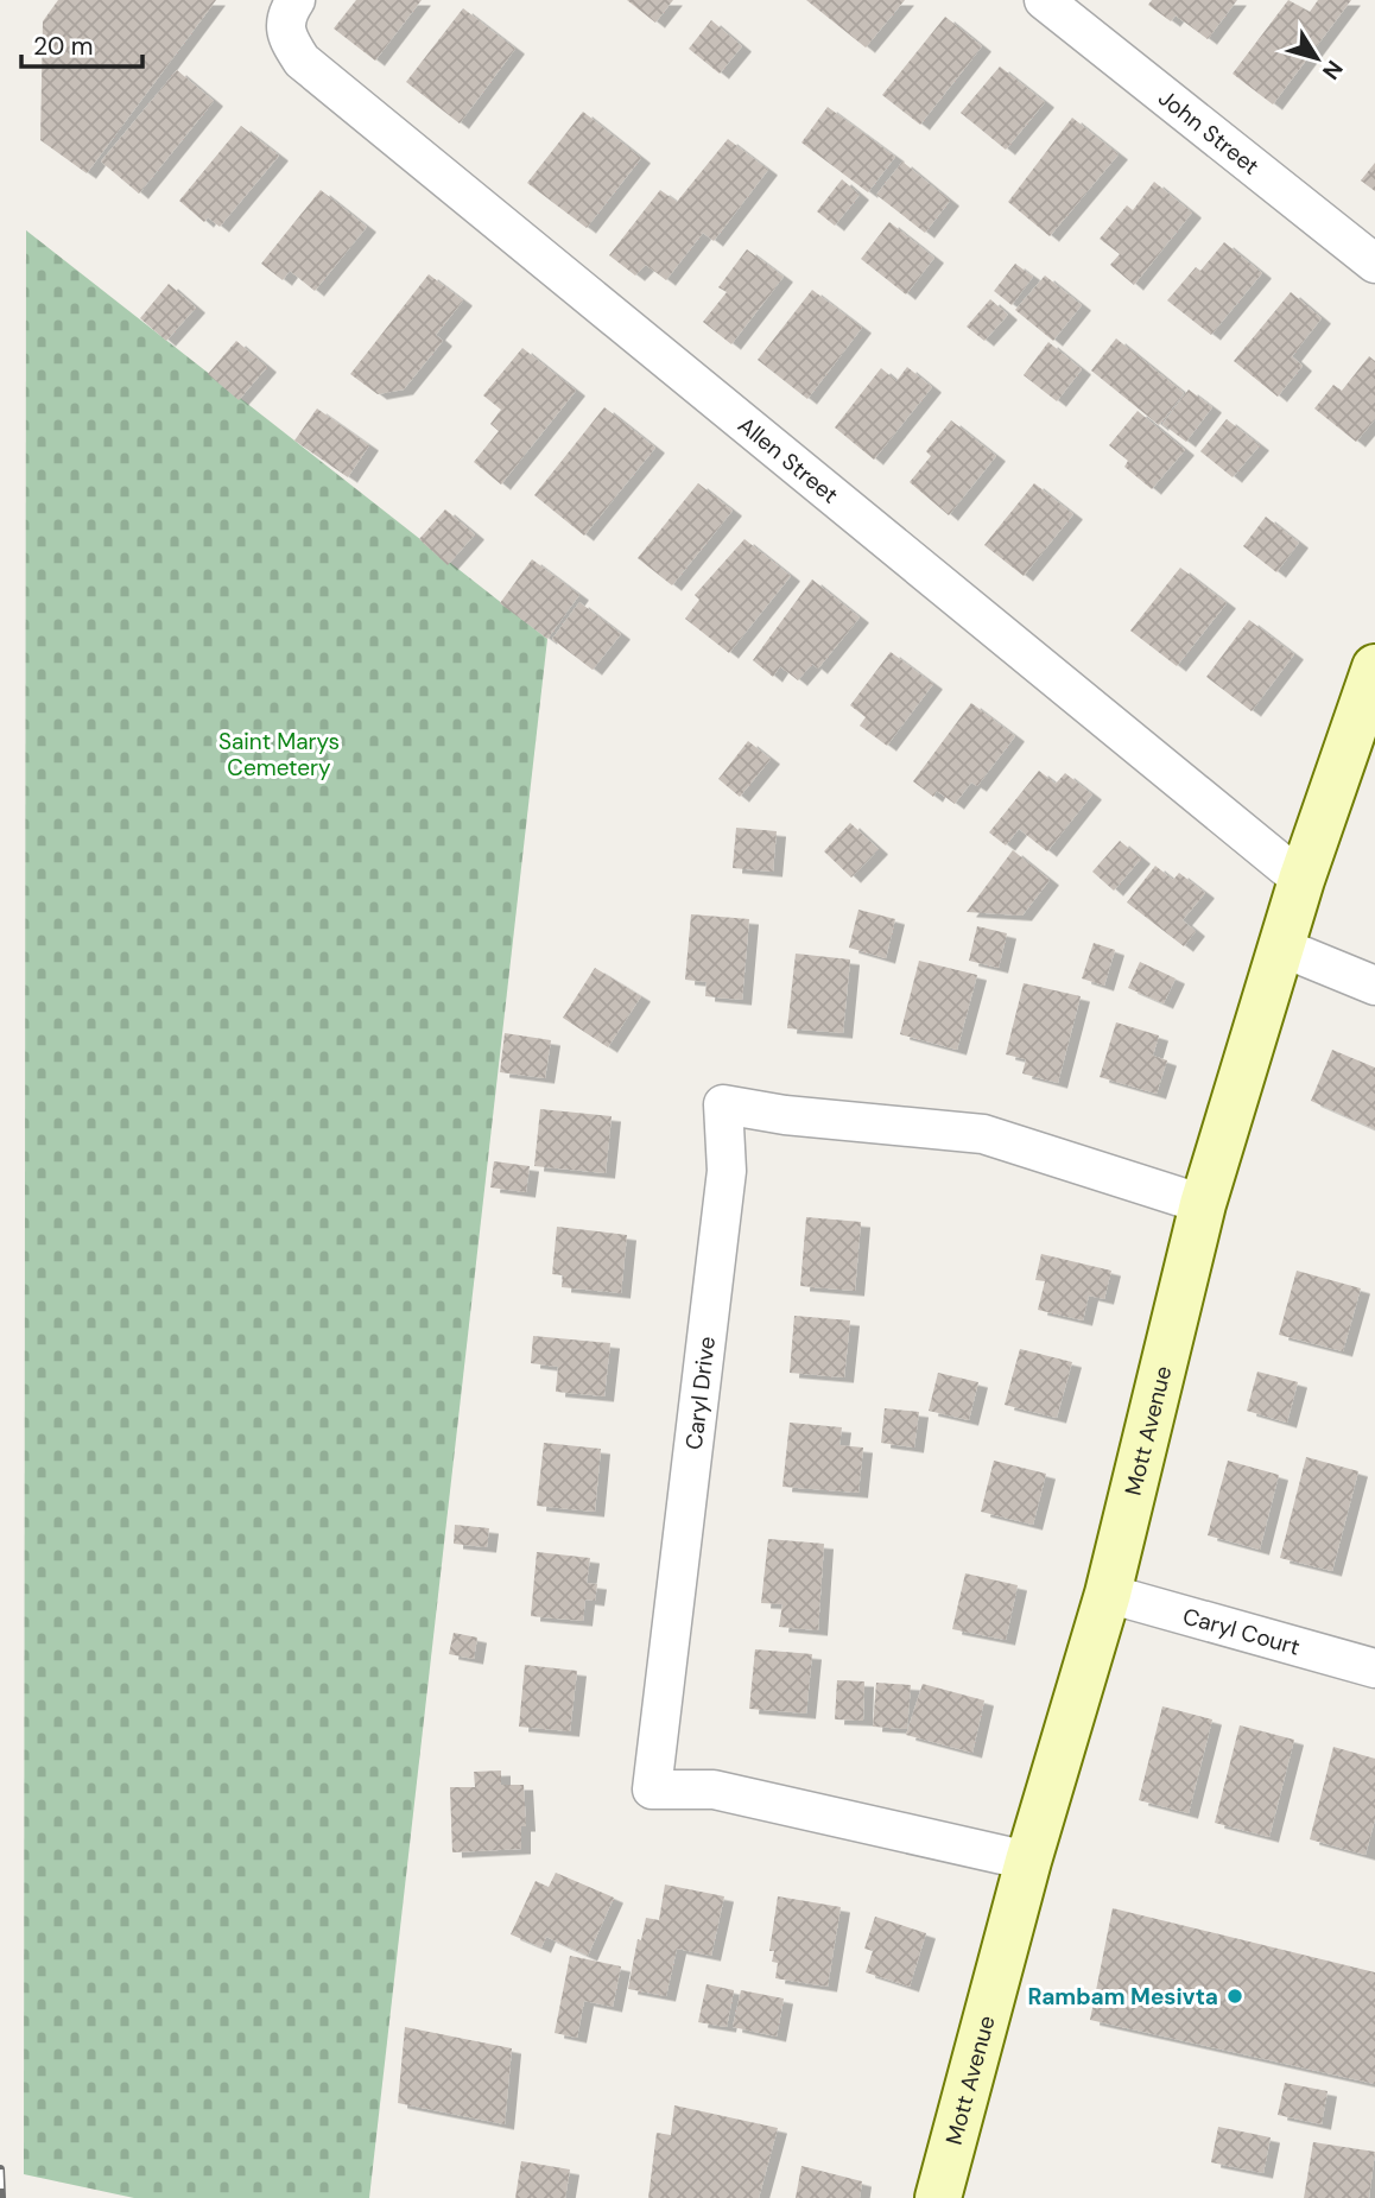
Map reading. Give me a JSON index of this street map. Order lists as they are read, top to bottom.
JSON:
{
  "streets": {
    "street": [
      "John Street",
      "Allen Street",
      "Caryl Drive",
      "Mott Avenue",
      "Caryl Court"
    ]
  },
  "crossings": [
    ["Allen Street", "Mott Avenue"],
    ["Caryl Drive", "Mott Avenue"],
    ["Mott Avenue", "Caryl Court"]
  ],
  "parks": ["Saint Marys Cemetery"],
  "places": ["Rambam Mesivta"],
  "scale_bar": "20 m",
  "north": "bottom right"
}
